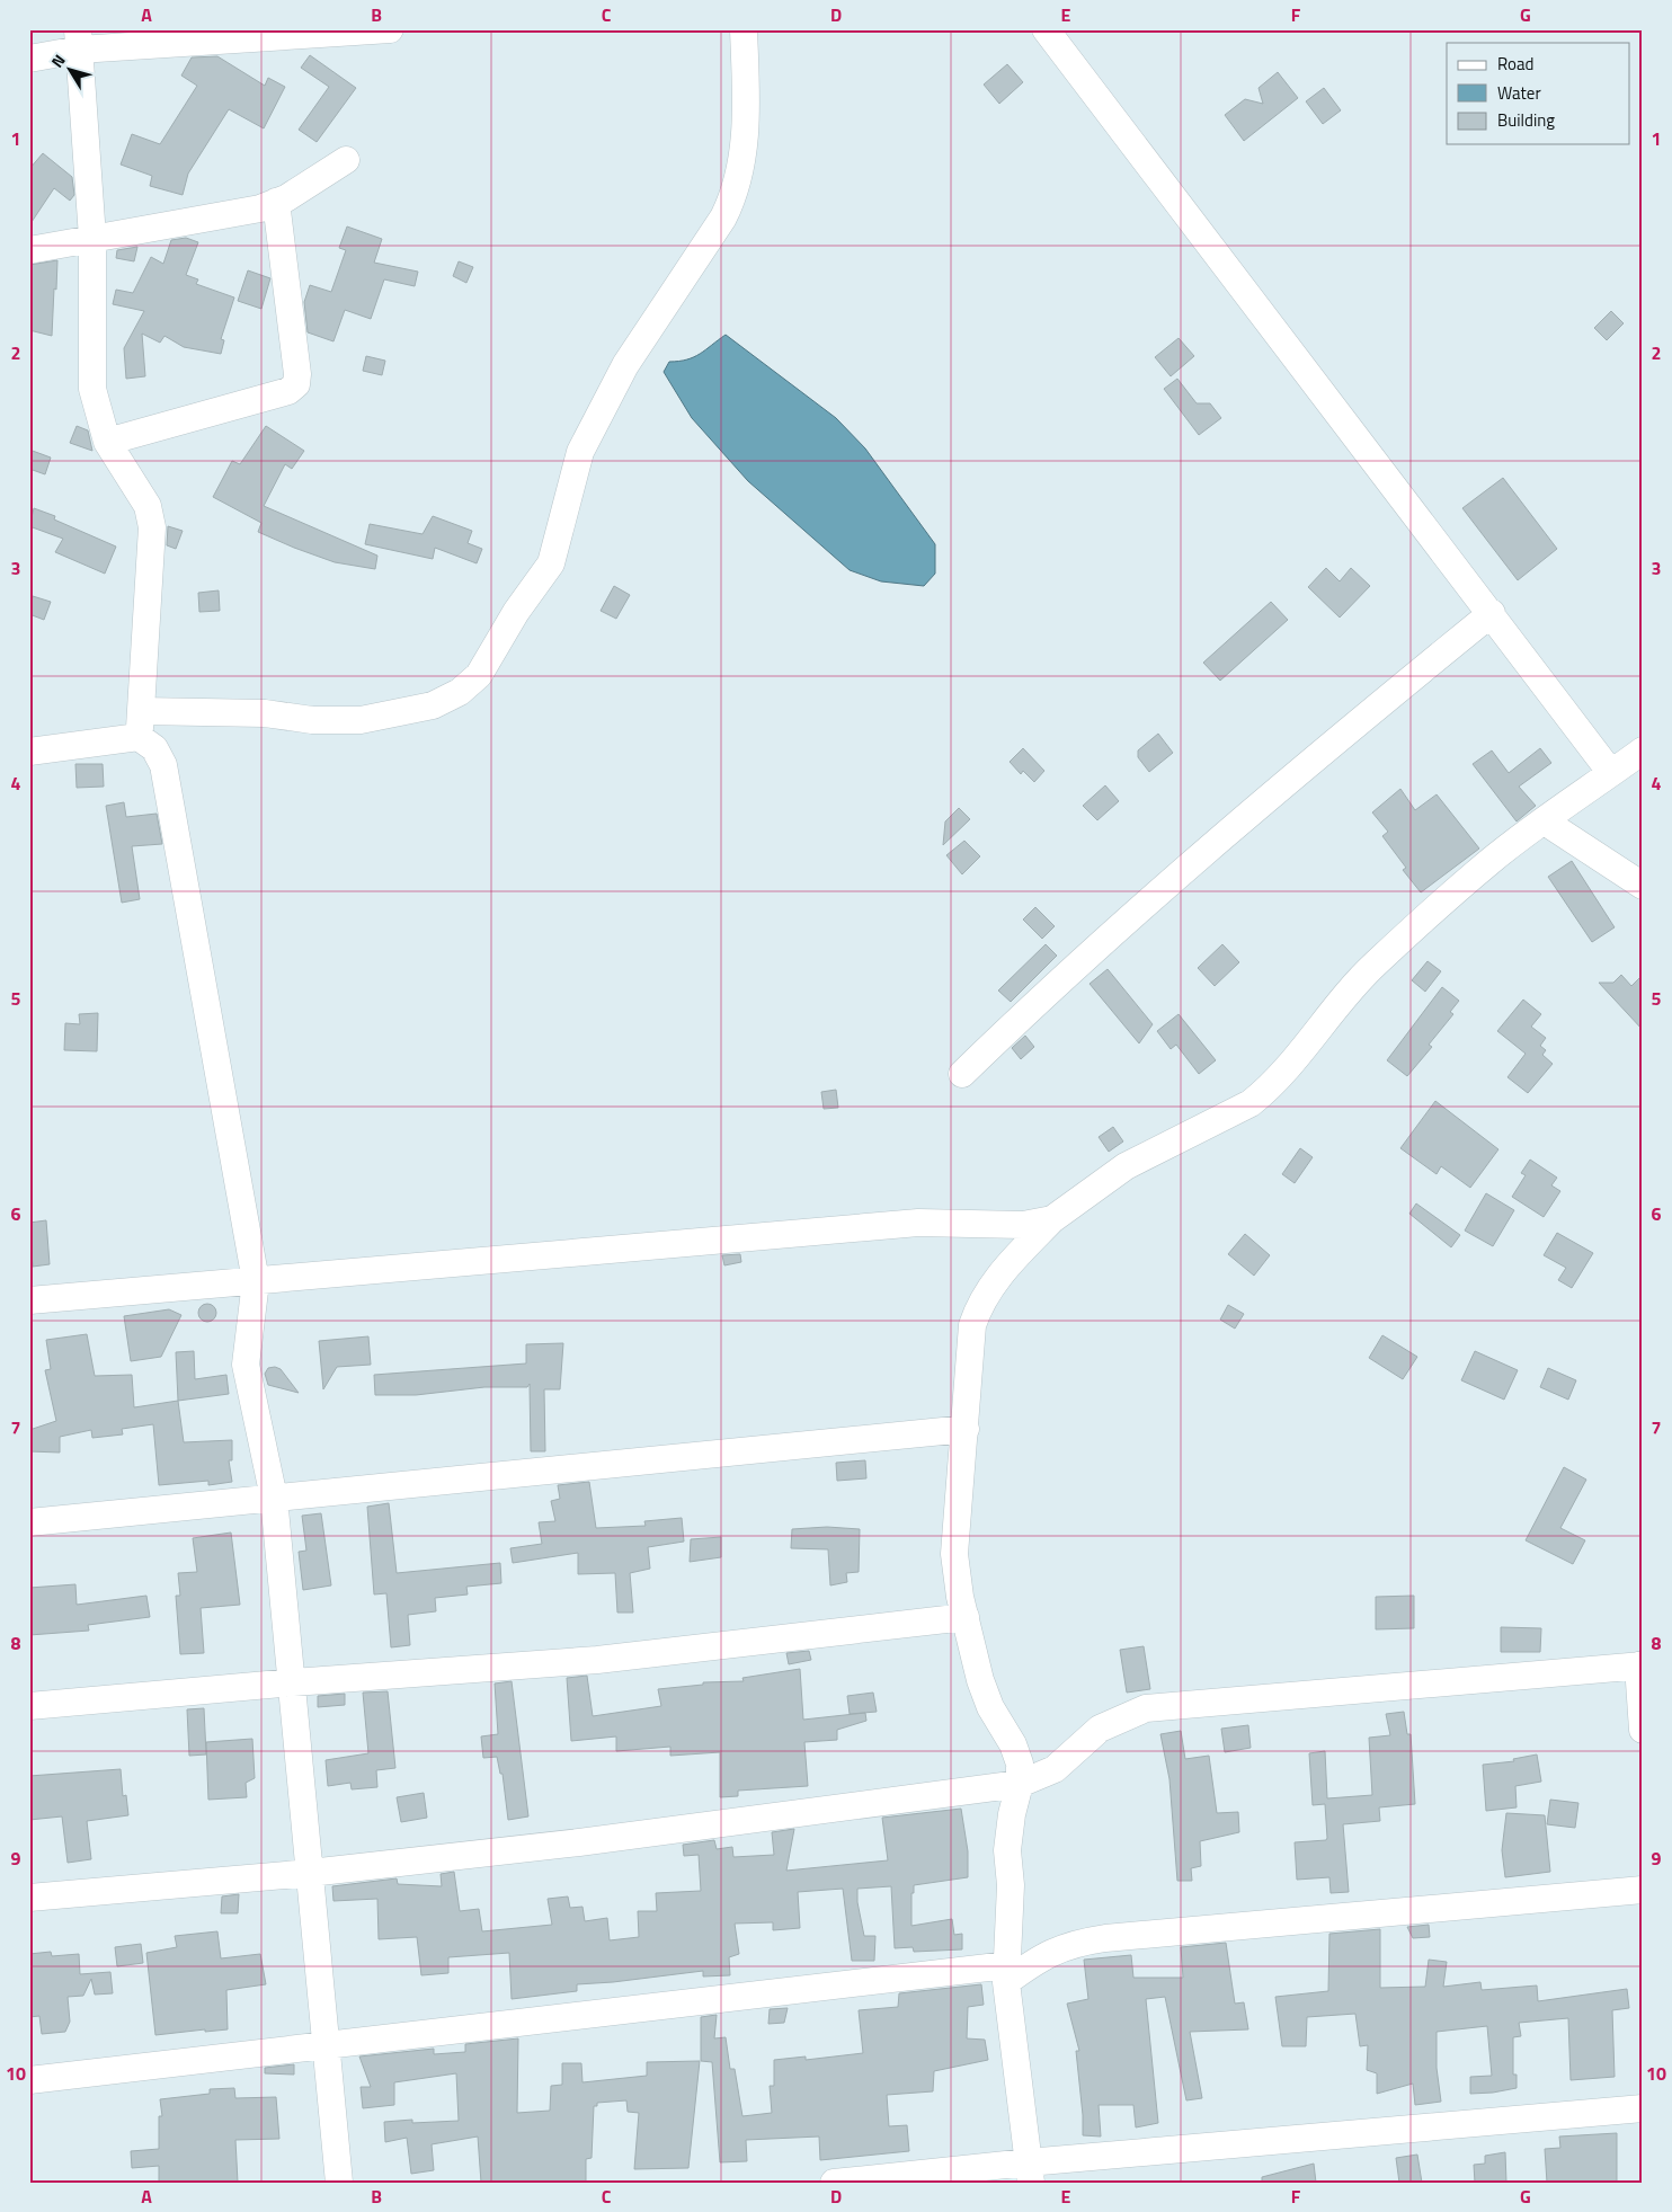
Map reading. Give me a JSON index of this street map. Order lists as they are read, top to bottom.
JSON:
{
  "legend": ["Road", "Water", "Building"],
  "north": "top left",
  "grid": {
    "columns": [
      "A",
      "B",
      "C",
      "D",
      "E",
      "F",
      "G"
    ],
    "rows": [
      "1",
      "2",
      "3",
      "4",
      "5",
      "6",
      "7",
      "8",
      "9",
      "10"
    ]
  }
}
